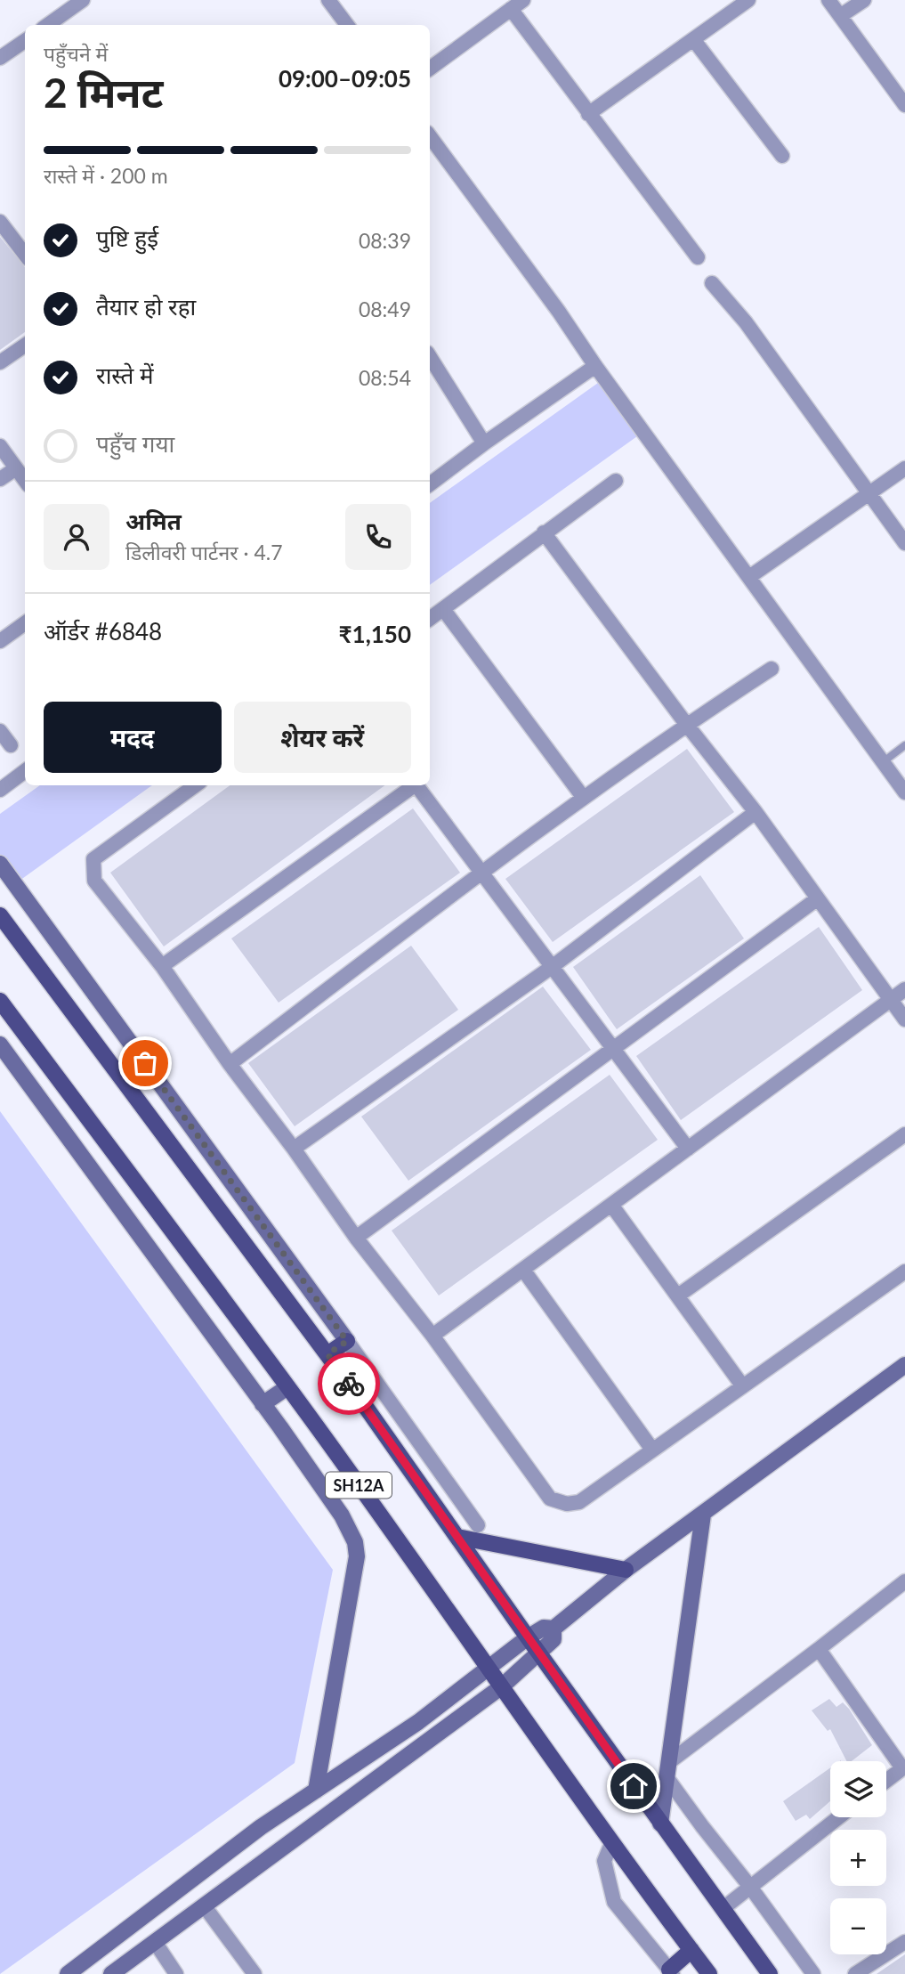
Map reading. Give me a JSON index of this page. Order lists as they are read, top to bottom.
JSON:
{
  "streets": {
    "main road": ["SH12A"]
  },
  "page": {
    "heading": ["2 मिनट", "पहुँचने में", "09:00–09:05"],
    "panel": [
      "अमित",
      "डिलीवरी पार्टनर · 4.7",
      "ऑर्डर #6848",
      "₹1,150"
    ],
    "bar": "रास्ते में · 200 m",
    "list": [
      ["पुष्टि हुई", "08:39"],
      ["तैयार हो रहा", "08:49"],
      ["रास्ते में", "08:54"],
      "पहुँच गया"
    ],
    "buttons": ["मदद", "शेयर करें"],
    "map_buttons": ["+", "−"]
  }
}
